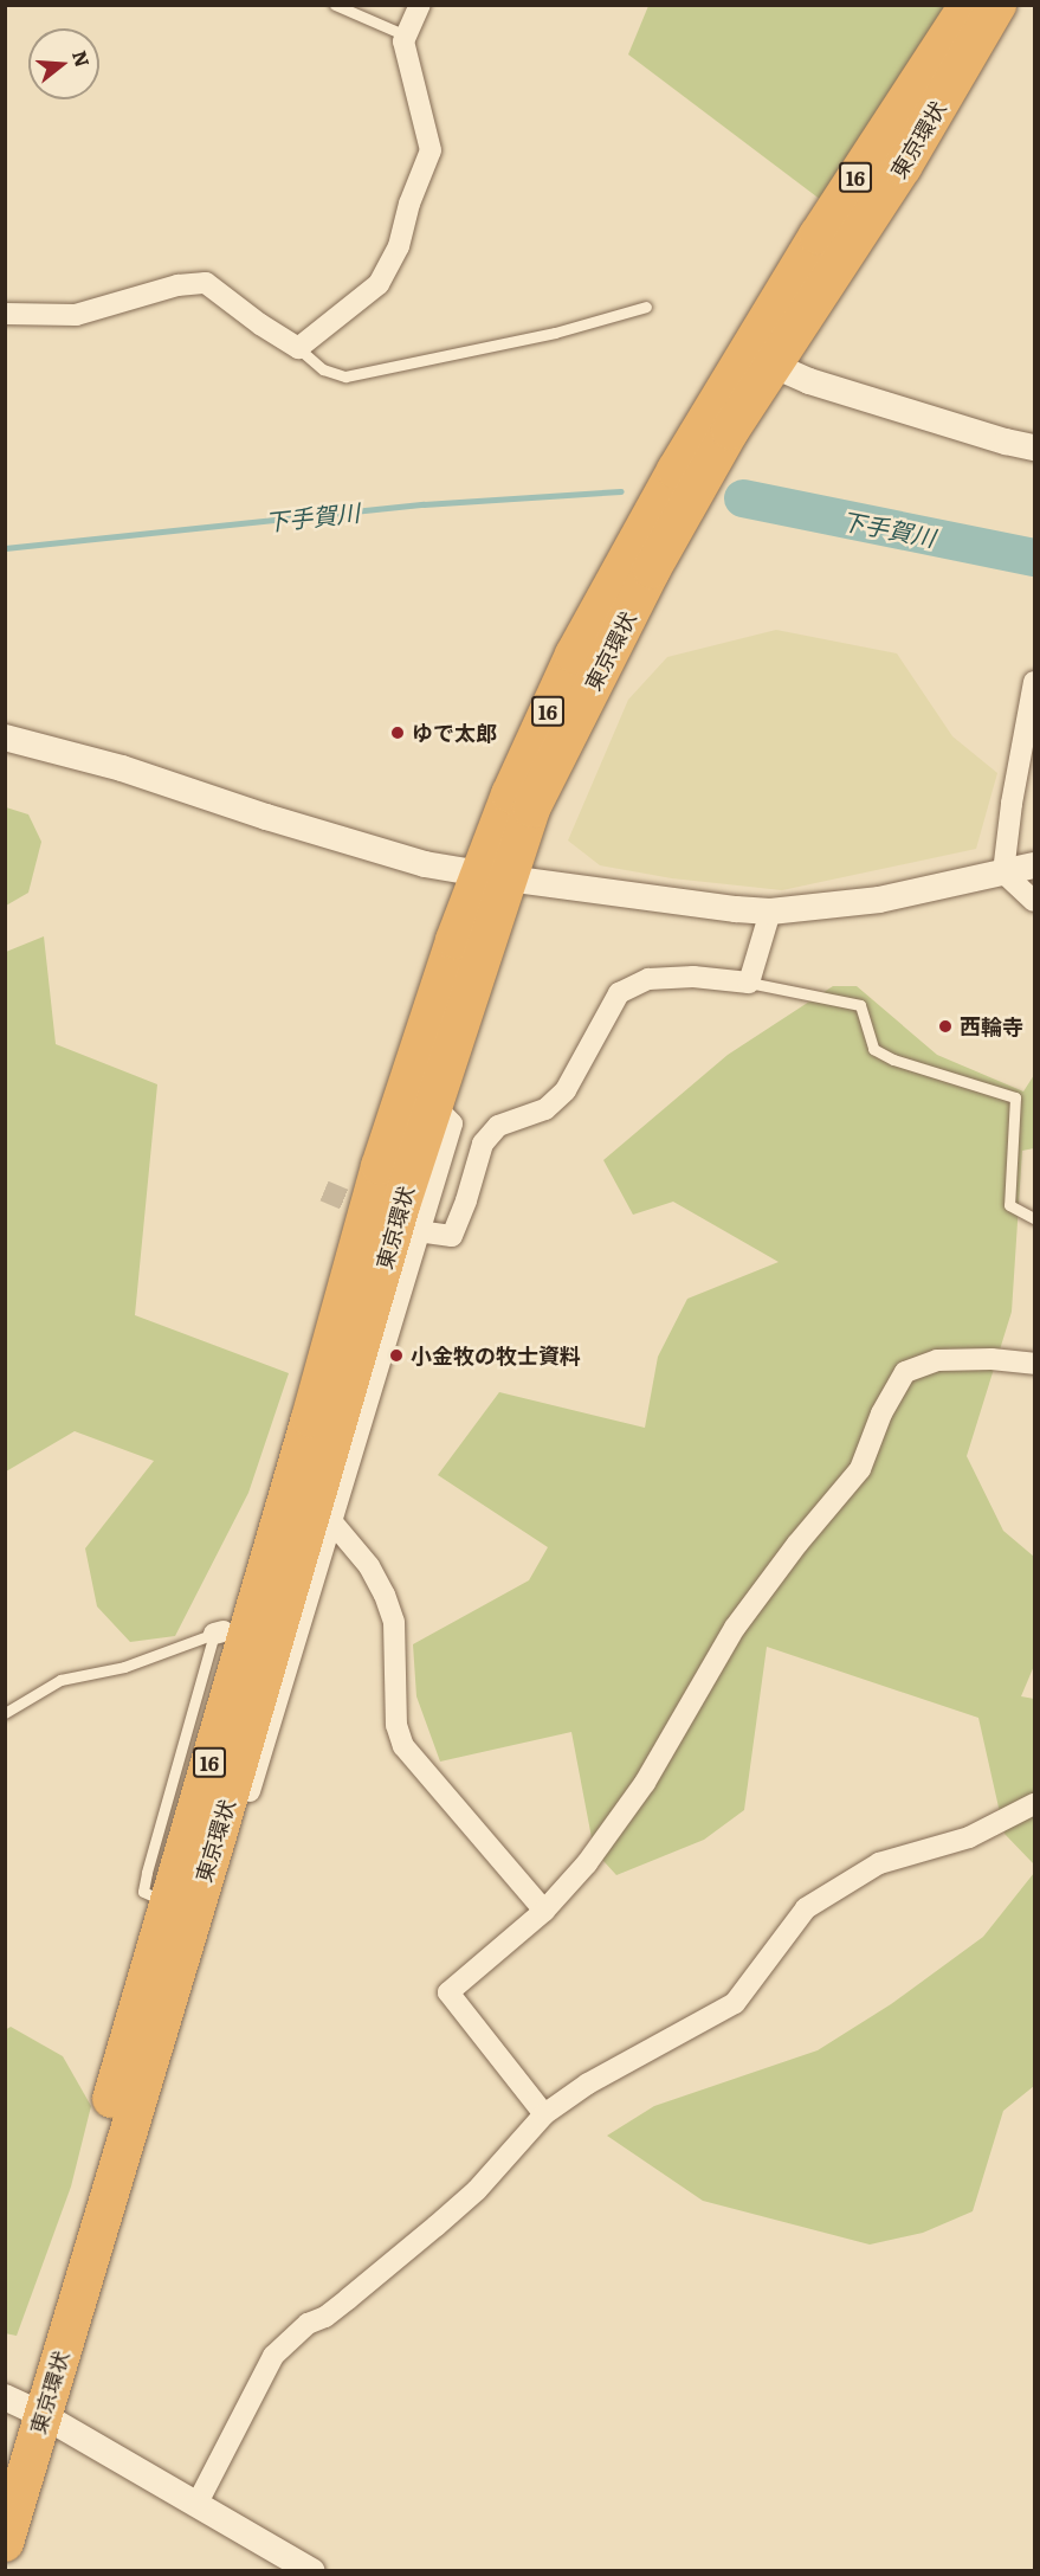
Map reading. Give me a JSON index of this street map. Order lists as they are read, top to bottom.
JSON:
{
  "streets": {
    "highway": ["東京環状", "16"]
  },
  "water": ["下手賀川"],
  "places": ["ゆで太郎", "西輪寺", "小金牧の牧士資料"],
  "north": "right"
}
